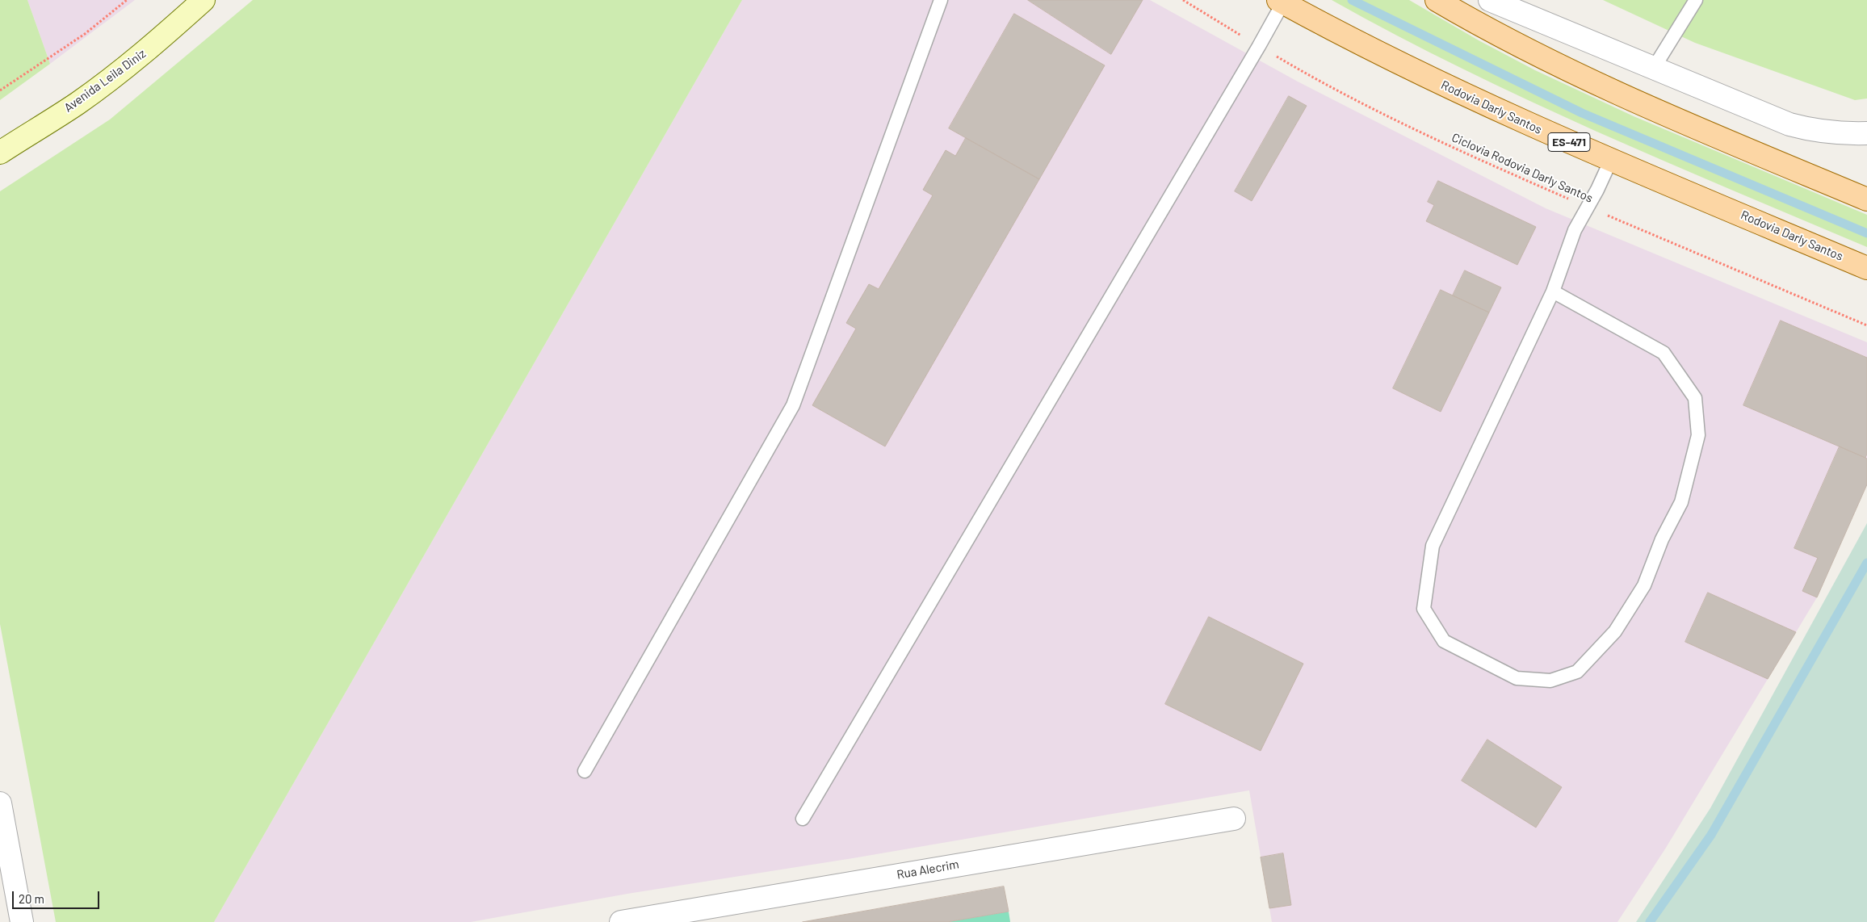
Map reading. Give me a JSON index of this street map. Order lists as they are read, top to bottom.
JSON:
{
  "streets": {
    "main road": ["Avenida Leila Diniz", "Rodovia Darly Santos", "ES-471"],
    "street": ["Rua Alecrim"],
    "path": ["Ciclovia Rodovia Darly Santos"]
  },
  "scale_bar": "20 m"
}
